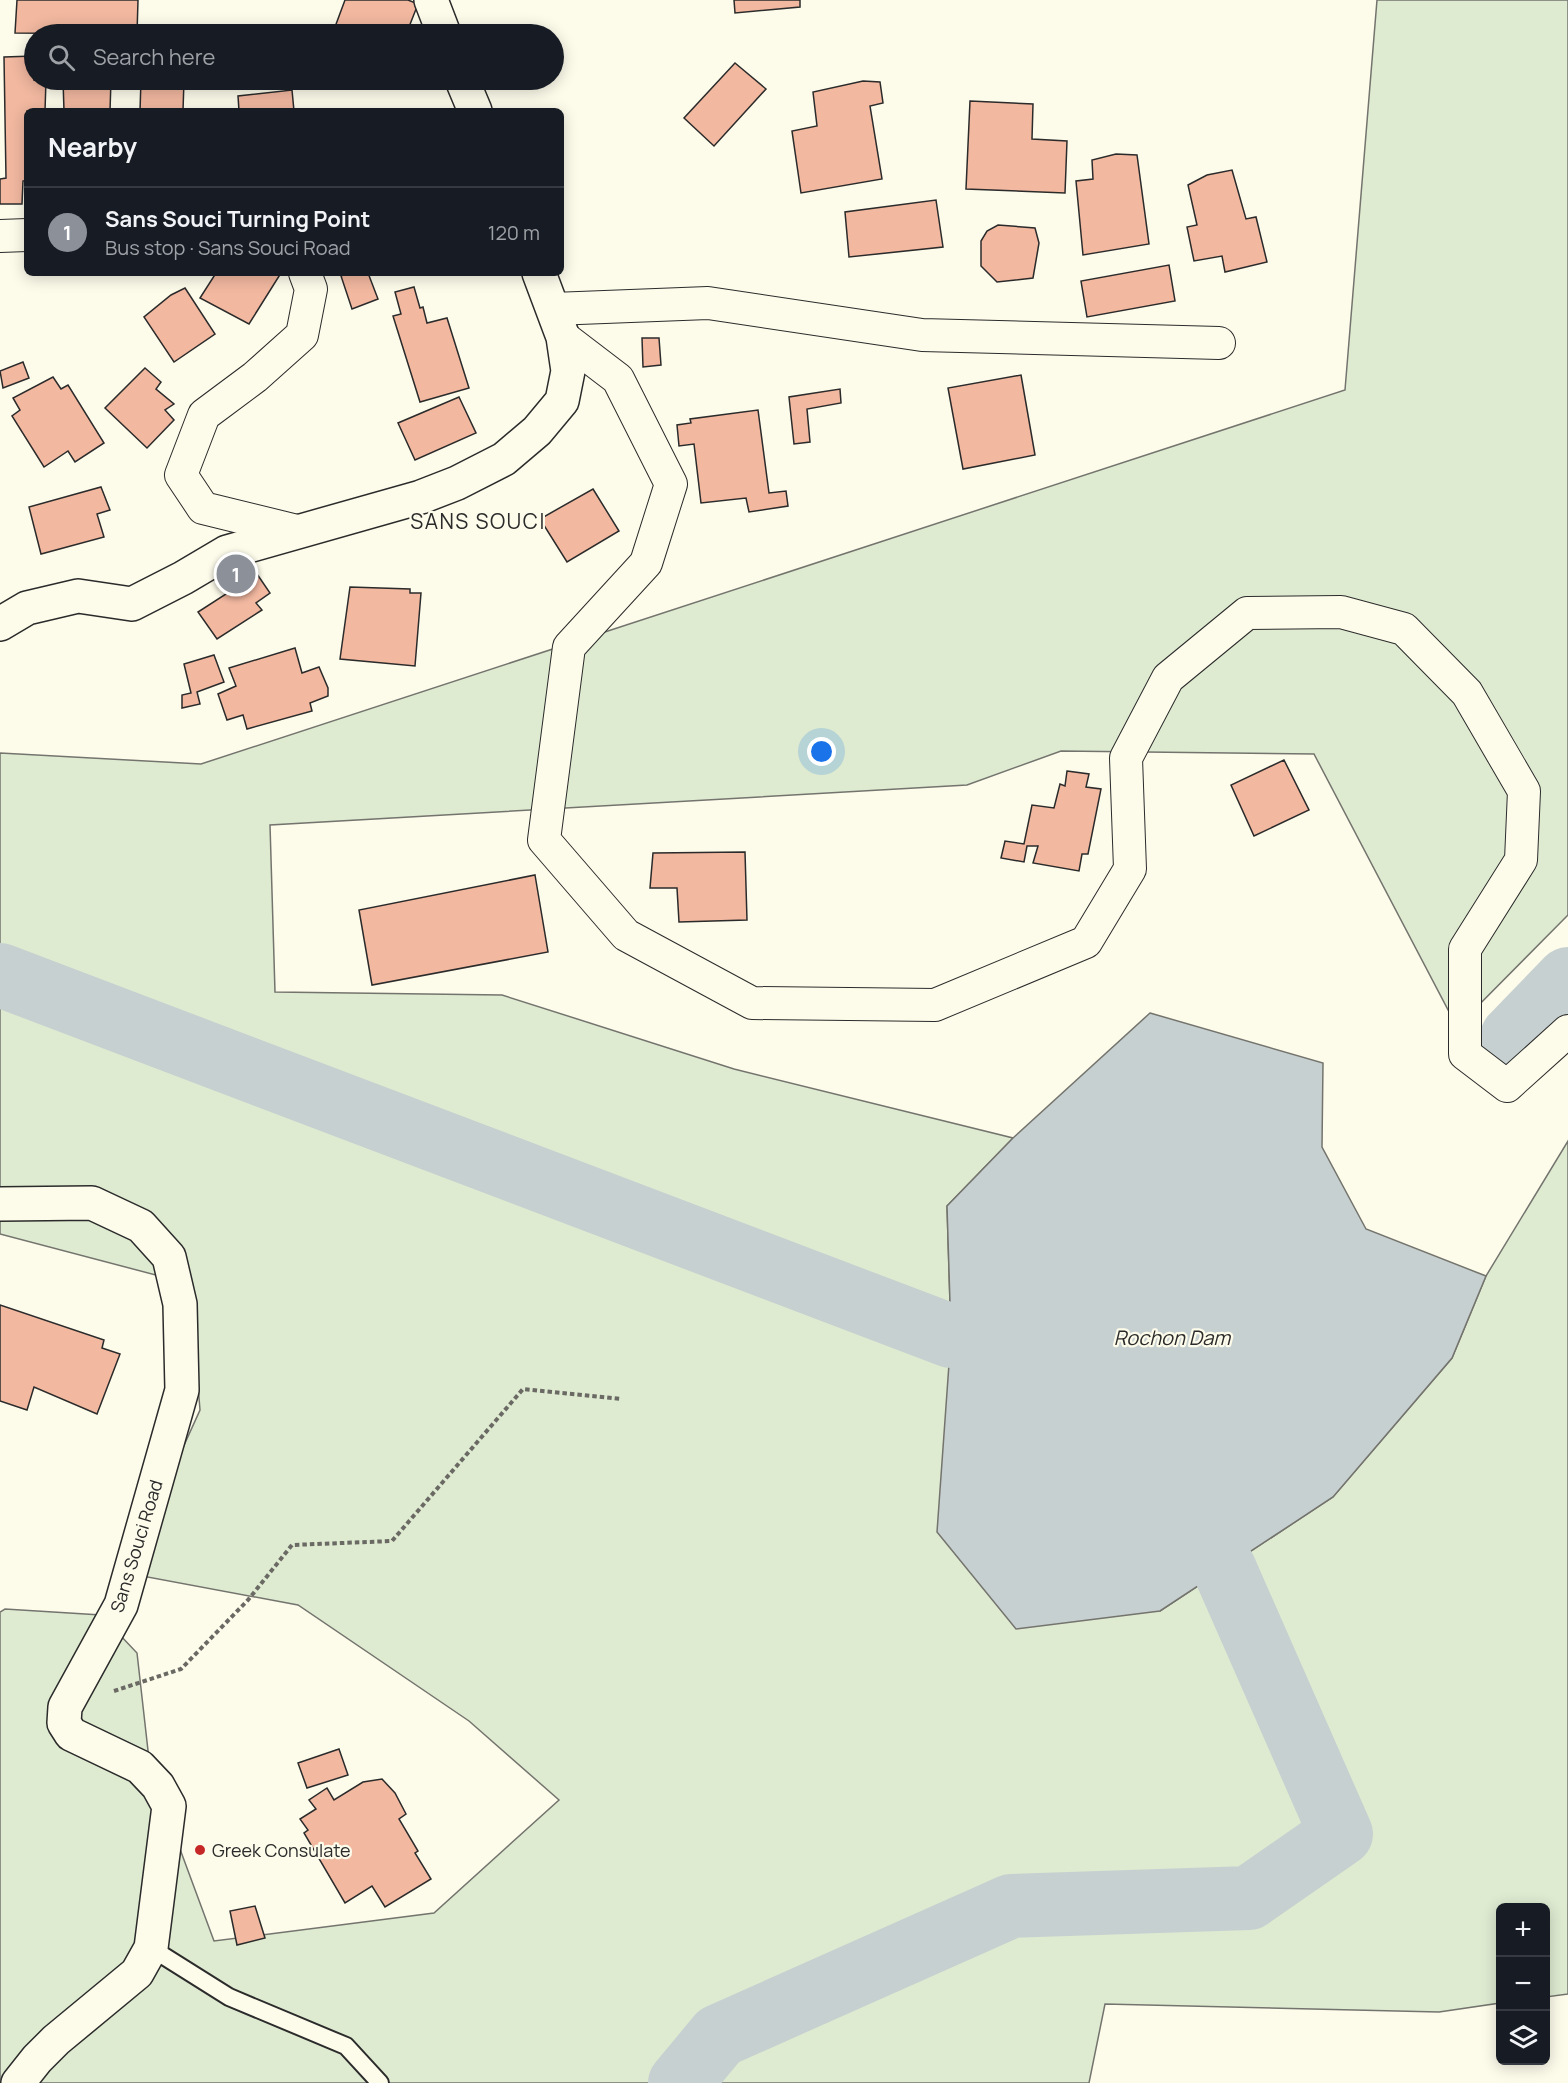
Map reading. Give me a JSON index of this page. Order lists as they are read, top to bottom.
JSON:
{
  "streets": {
    "main road": ["Sans Souci Road"]
  },
  "districts": ["SANS SOUCI"],
  "water": ["Rochon Dam"],
  "places": ["Greek Consulate"],
  "page": {
    "search": "Search here",
    "heading": "Nearby",
    "list": [
      {
        "mark": "1",
        "name": "Sans Souci Turning Point",
        "note": "Bus stop · Sans Souci Road",
        "value": "120 m"
      }
    ],
    "pins": "1",
    "map_buttons": ["+", "−"]
  }
}
